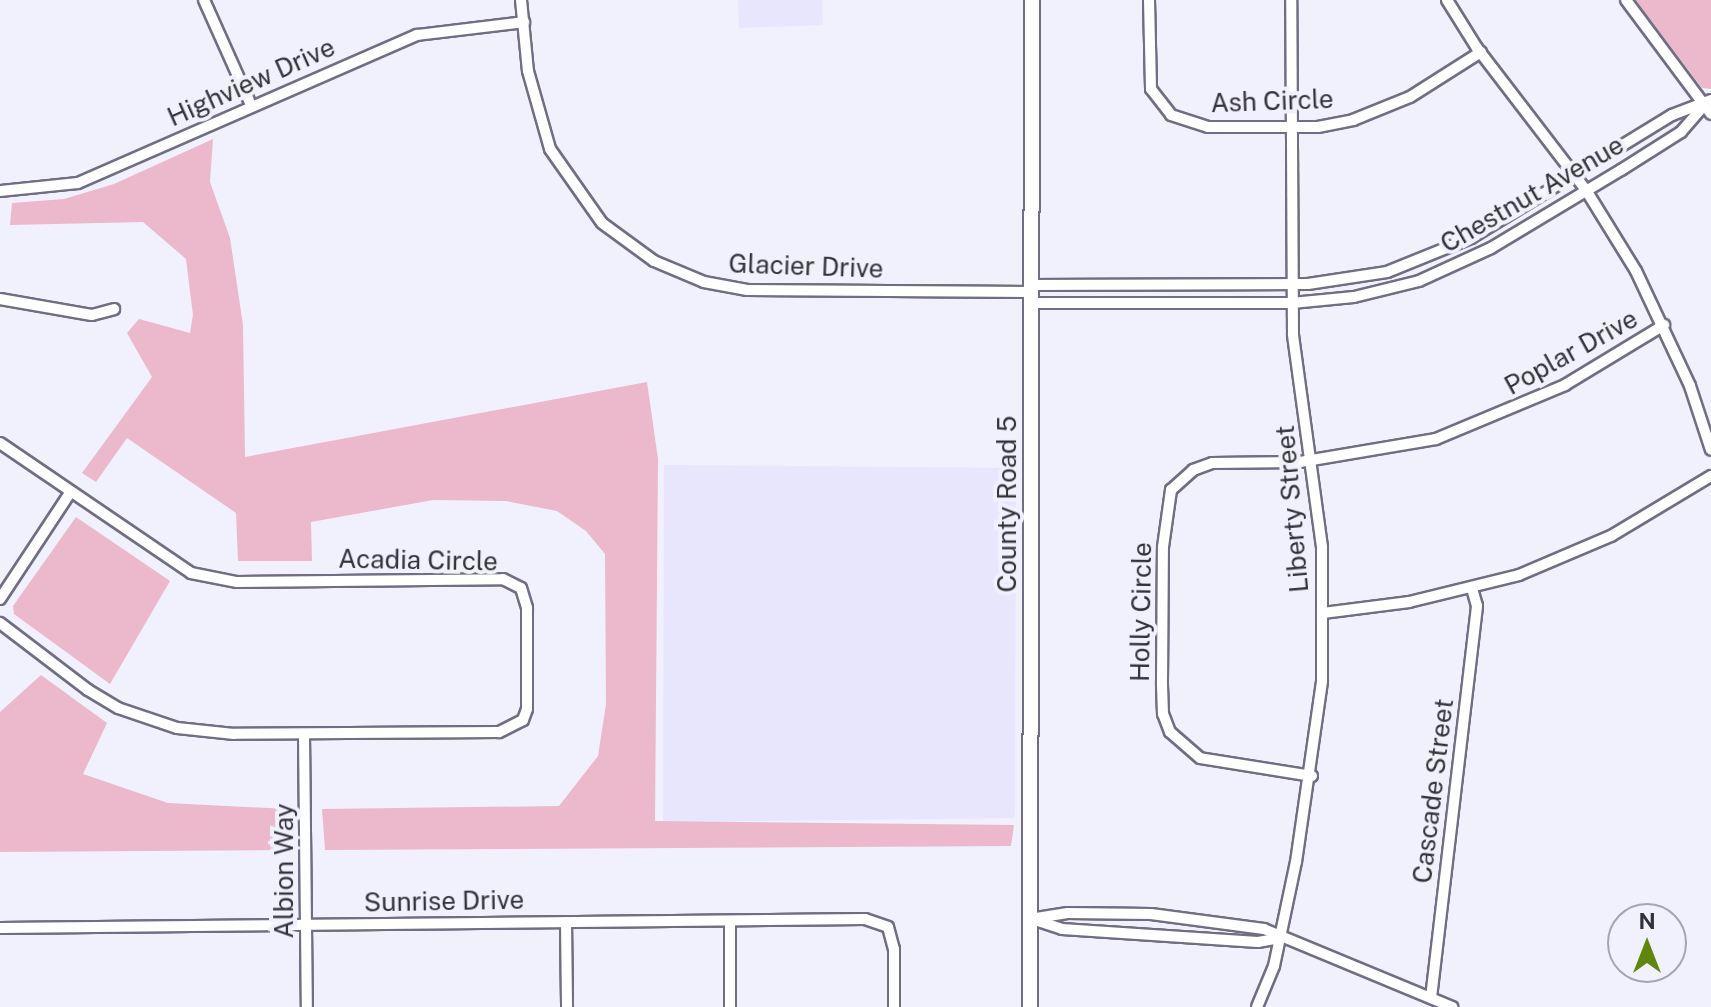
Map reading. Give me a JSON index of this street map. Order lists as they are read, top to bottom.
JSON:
{
  "streets": {
    "street": [
      "Highview Drive",
      "Ash Circle",
      "Chestnut Avenue",
      "Glacier Drive",
      "Poplar Drive",
      "County Road 5",
      "Liberty Street",
      "Acadia Circle",
      "Holly Circle",
      "Cascade Street",
      "Albion Way",
      "Sunrise Drive"
    ]
  },
  "crossings": [
    ["Highview Drive", "Glacier Drive"],
    ["Ash Circle", "Liberty Street"],
    ["Chestnut Avenue", "Glacier Drive"],
    ["Chestnut Avenue", "County Road 5"],
    ["Chestnut Avenue", "Liberty Street"],
    ["Glacier Drive", "County Road 5"],
    ["Poplar Drive", "Liberty Street"],
    ["Poplar Drive", "Holly Circle"],
    ["Liberty Street", "Holly Circle"],
    ["Acadia Circle", "Albion Way"],
    ["Albion Way", "Sunrise Drive"]
  ],
  "north": "top"
}
